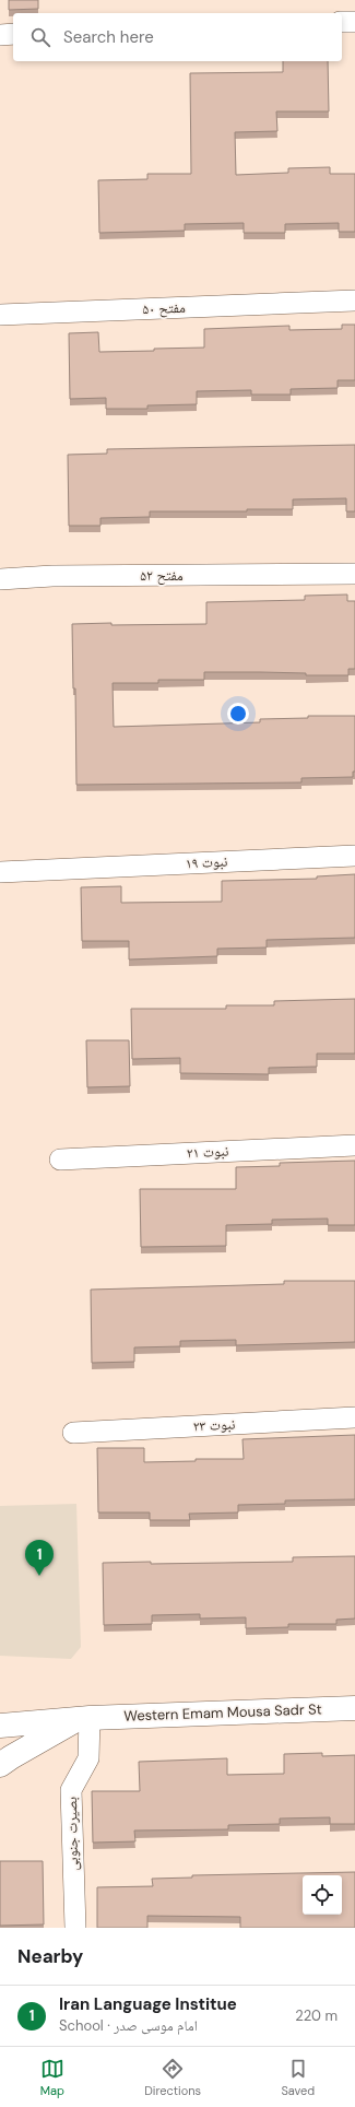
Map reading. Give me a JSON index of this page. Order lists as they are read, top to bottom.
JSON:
{
  "streets": {
    "street": [
      "مفتح ۵۰",
      "مفتح ۵۲",
      "نبوت ۱۹",
      "نبوت ۲۱",
      "نبوت ۲۳",
      "Western Emam Mousa Sadr St",
      "بصیرت جنوبی"
    ]
  },
  "crossings": [
    ["Western Emam Mousa Sadr St", "بصیرت جنوبی"]
  ],
  "page": {
    "search": "Search here",
    "pins": "1",
    "heading": "Nearby",
    "list": [
      {
        "mark": "1",
        "name": "Iran Language Institue",
        "note": "School · امام موسی صدر",
        "value": "220 m"
      }
    ],
    "nav": ["Map", "Directions", "Saved"]
  }
}
